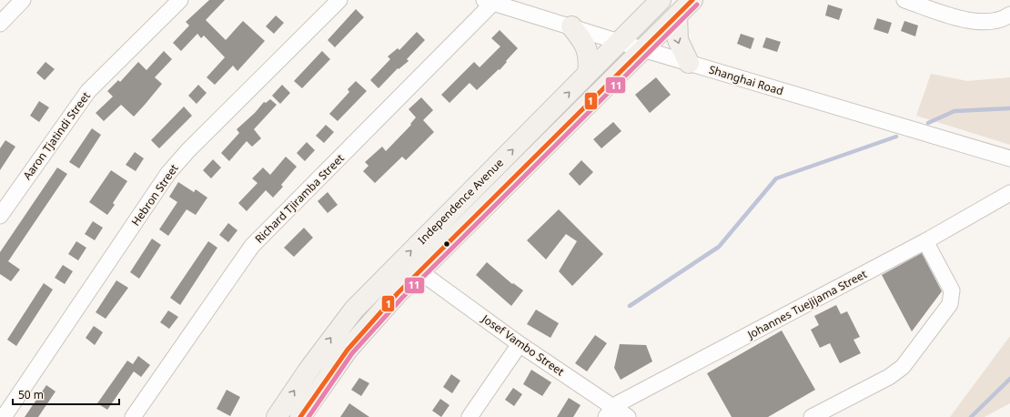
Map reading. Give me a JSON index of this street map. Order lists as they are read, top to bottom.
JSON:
{
  "streets": {
    "main road": ["Independence Avenue"],
    "street": [
      "Shanghai Road",
      "Aaron Tjatindi Street",
      "Hebron Street",
      "Richard Tjiramba Street",
      "Johannes Tuejijama Street",
      "Josef Vambo Street"
    ]
  },
  "crossings": [
    ["Shanghai Road", "Richard Tjiramba Street"],
    ["Shanghai Road", "Independence Avenue"],
    ["Independence Avenue", "Josef Vambo Street"],
    ["Johannes Tuejijama Street", "Josef Vambo Street"]
  ],
  "lines": ["transit line 1", "transit line 11"],
  "scale_bar": "50 m"
}
